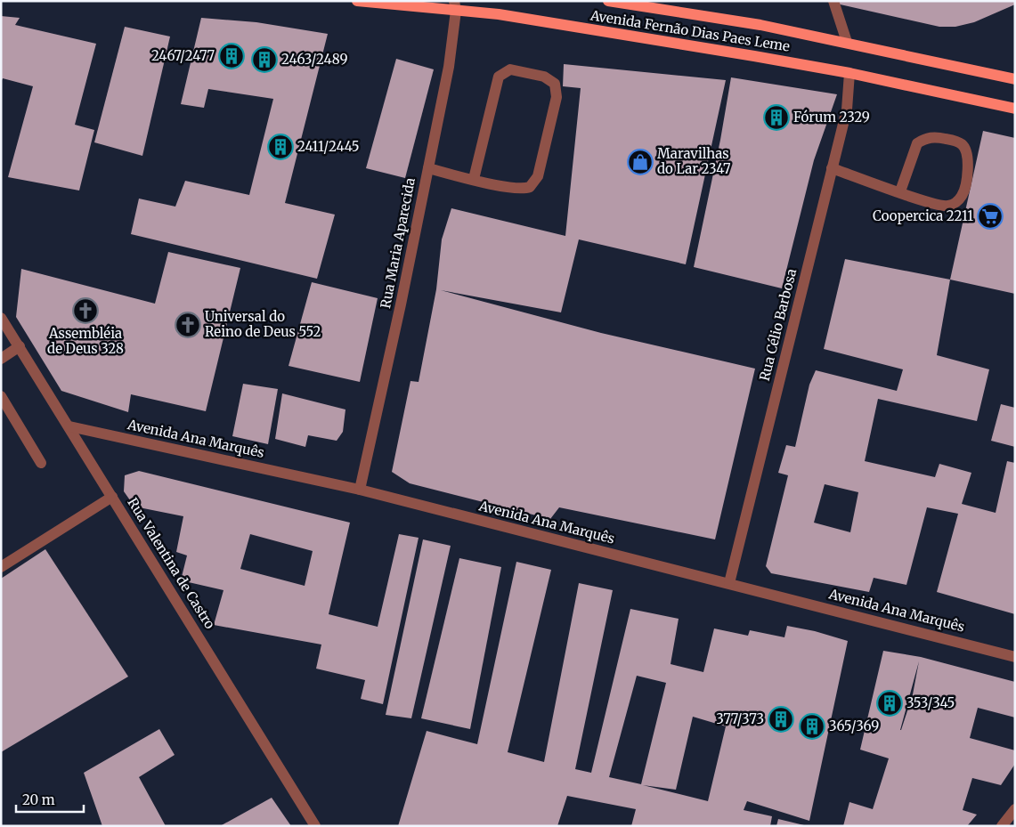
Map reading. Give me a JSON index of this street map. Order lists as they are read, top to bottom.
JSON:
{
  "streets": {
    "main road": ["Avenida Fernão Dias Paes Leme"],
    "street": [
      "Rua Maria Aparecida",
      "Rua Célio Barbosa",
      "Avenida Ana Marquês",
      "Rua Valentina de Castro"
    ]
  },
  "crossings": [
    ["Avenida Fernão Dias Paes Leme", "Rua Maria Aparecida"],
    ["Avenida Fernão Dias Paes Leme", "Rua Célio Barbosa"],
    ["Rua Maria Aparecida", "Avenida Ana Marquês"],
    ["Rua Célio Barbosa", "Avenida Ana Marquês"],
    ["Avenida Ana Marquês", "Rua Valentina de Castro"]
  ],
  "places": {
    "building": [
      "2467/2477",
      "2463/2489",
      "Fórum 2329",
      "2411/2445",
      "353/345",
      "377/373",
      "365/369"
    ],
    "shop": ["Maravilhas do Lar 2347"],
    "supermarket": ["Coopercica 2211"],
    "church": ["Assembléia de Deus 328", "Universal do Reino de Deus 552"]
  },
  "scale_bar": "20 m"
}
